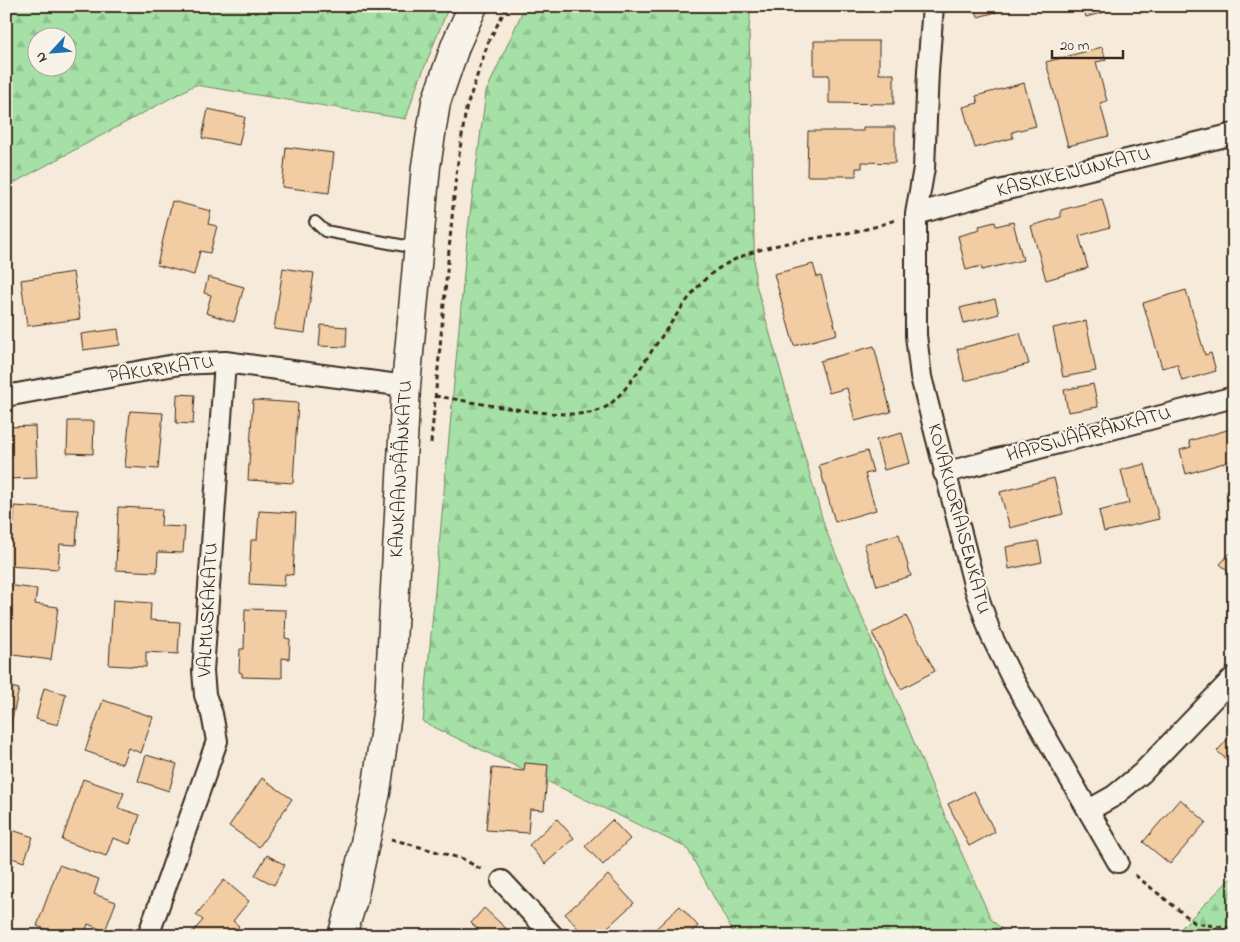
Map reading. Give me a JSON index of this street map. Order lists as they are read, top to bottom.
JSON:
{
  "streets": {
    "street": [
      "KASKIKEIJUNKATU",
      "PAKURIKATU",
      "HAPSIJÄÄRÄNKATU",
      "KANKAANPÄÄNKATU",
      "KOVAKUORIAISENKATU",
      "VALMUSKAKATU"
    ]
  },
  "crossings": [
    ["KASKIKEIJUNKATU", "KOVAKUORIAISENKATU"],
    ["PAKURIKATU", "KANKAANPÄÄNKATU"],
    ["PAKURIKATU", "VALMUSKAKATU"],
    ["HAPSIJÄÄRÄNKATU", "KOVAKUORIAISENKATU"]
  ],
  "scale_bar": "20 m",
  "north": "bottom left"
}
